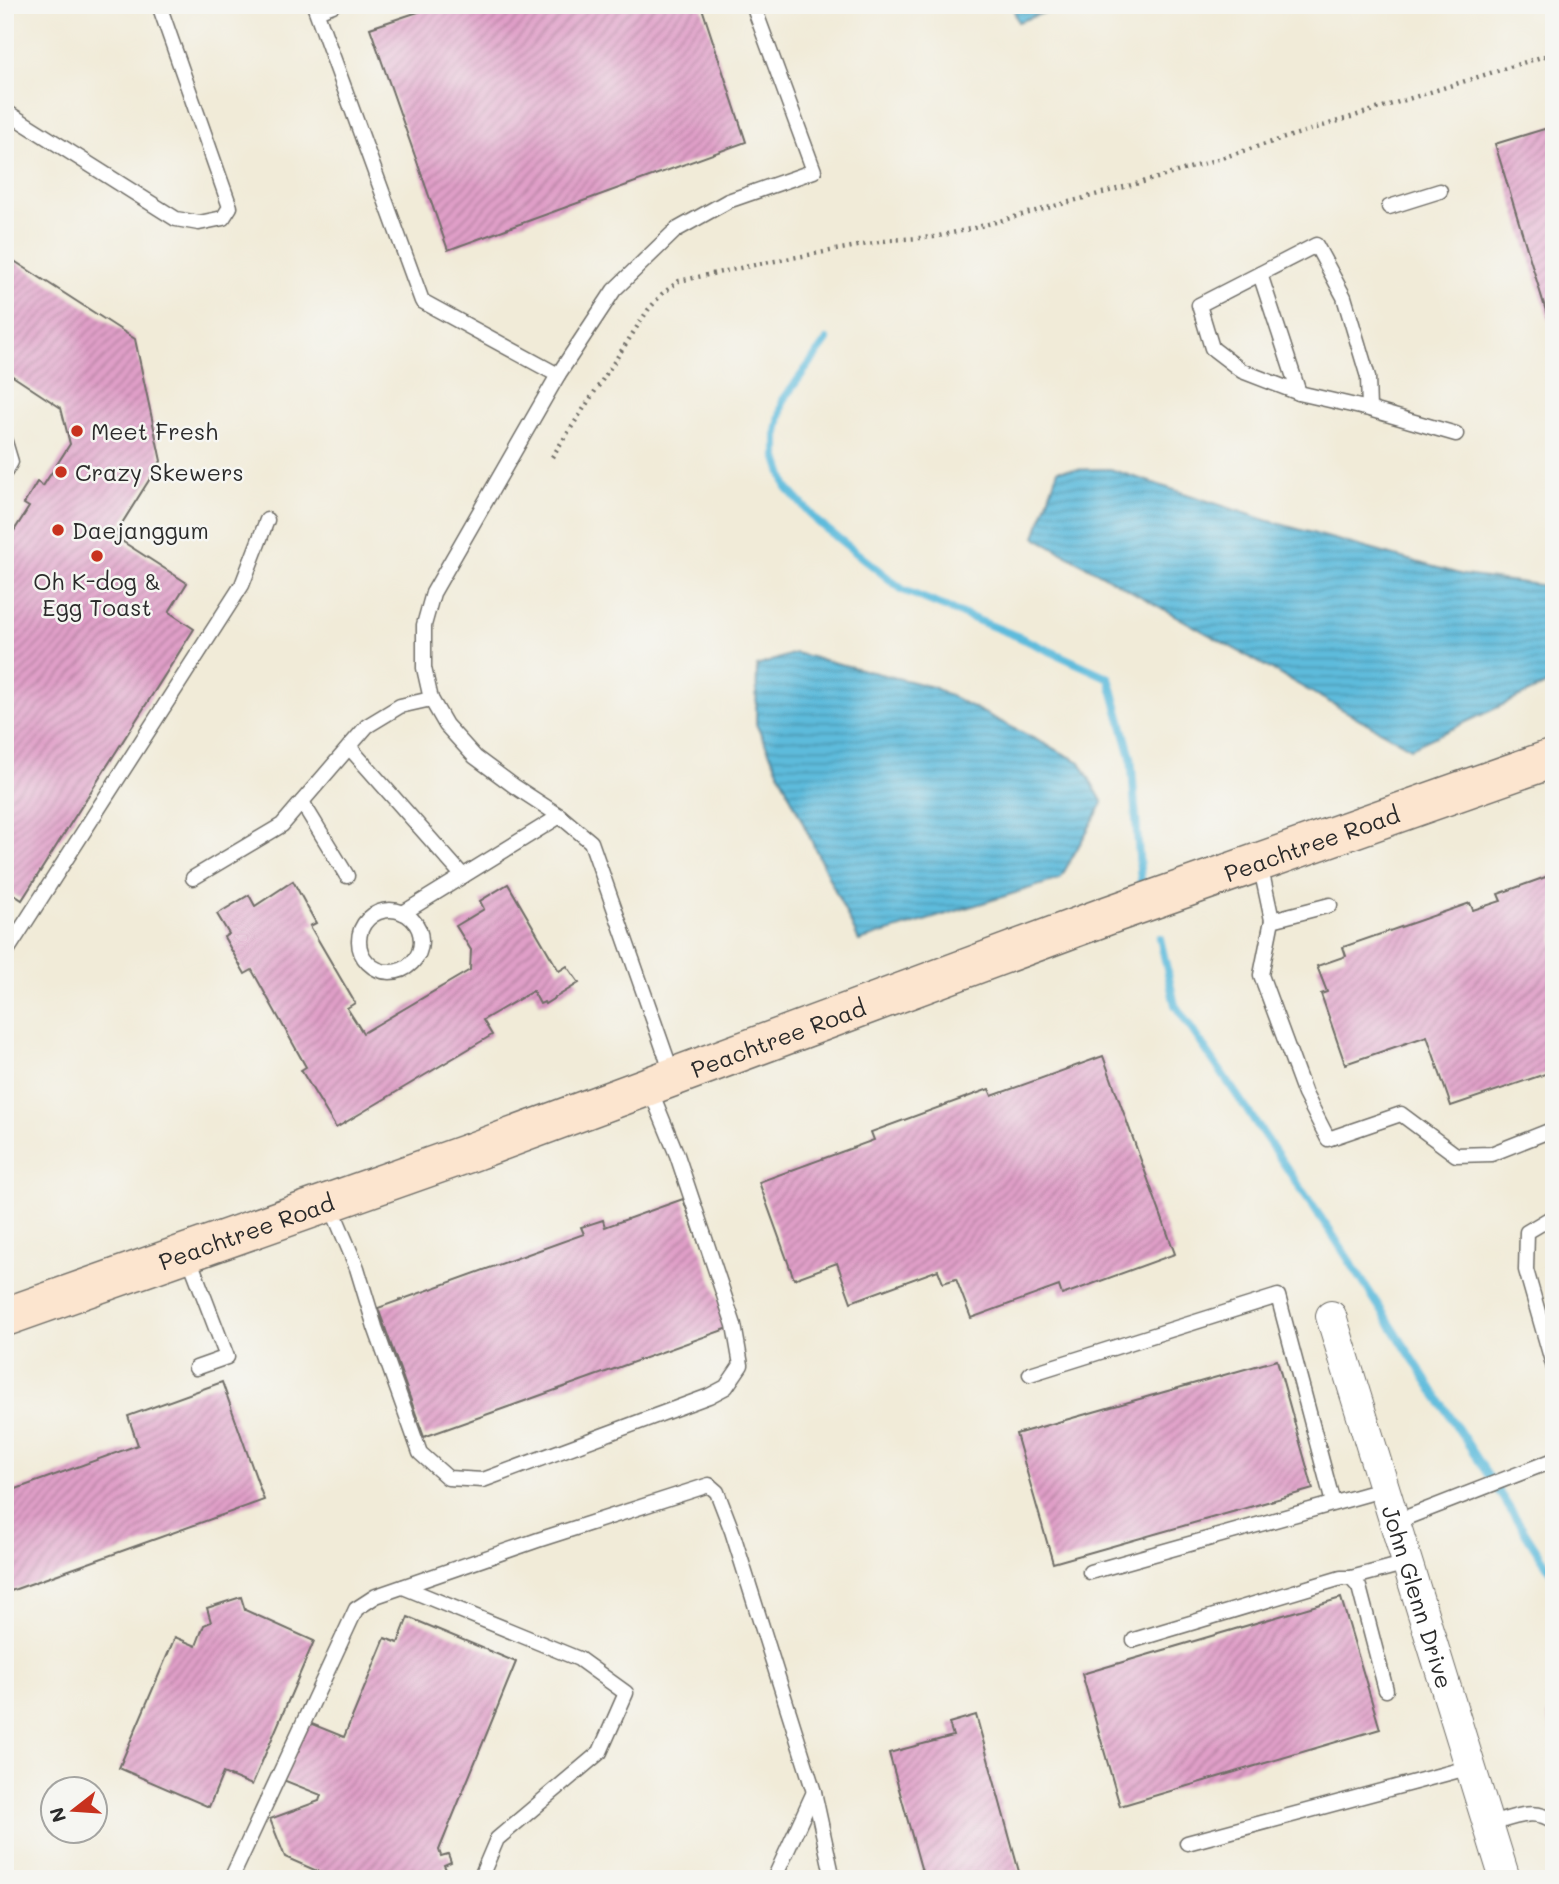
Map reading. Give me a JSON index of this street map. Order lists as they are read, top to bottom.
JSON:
{
  "streets": {
    "street": ["Peachtree Road", "John Glenn Drive"]
  },
  "places": [
    "Meet Fresh",
    "Crazy Skewers",
    "Daejanggum",
    "Oh K-dog & Egg Toast"
  ],
  "north": "left"
}
